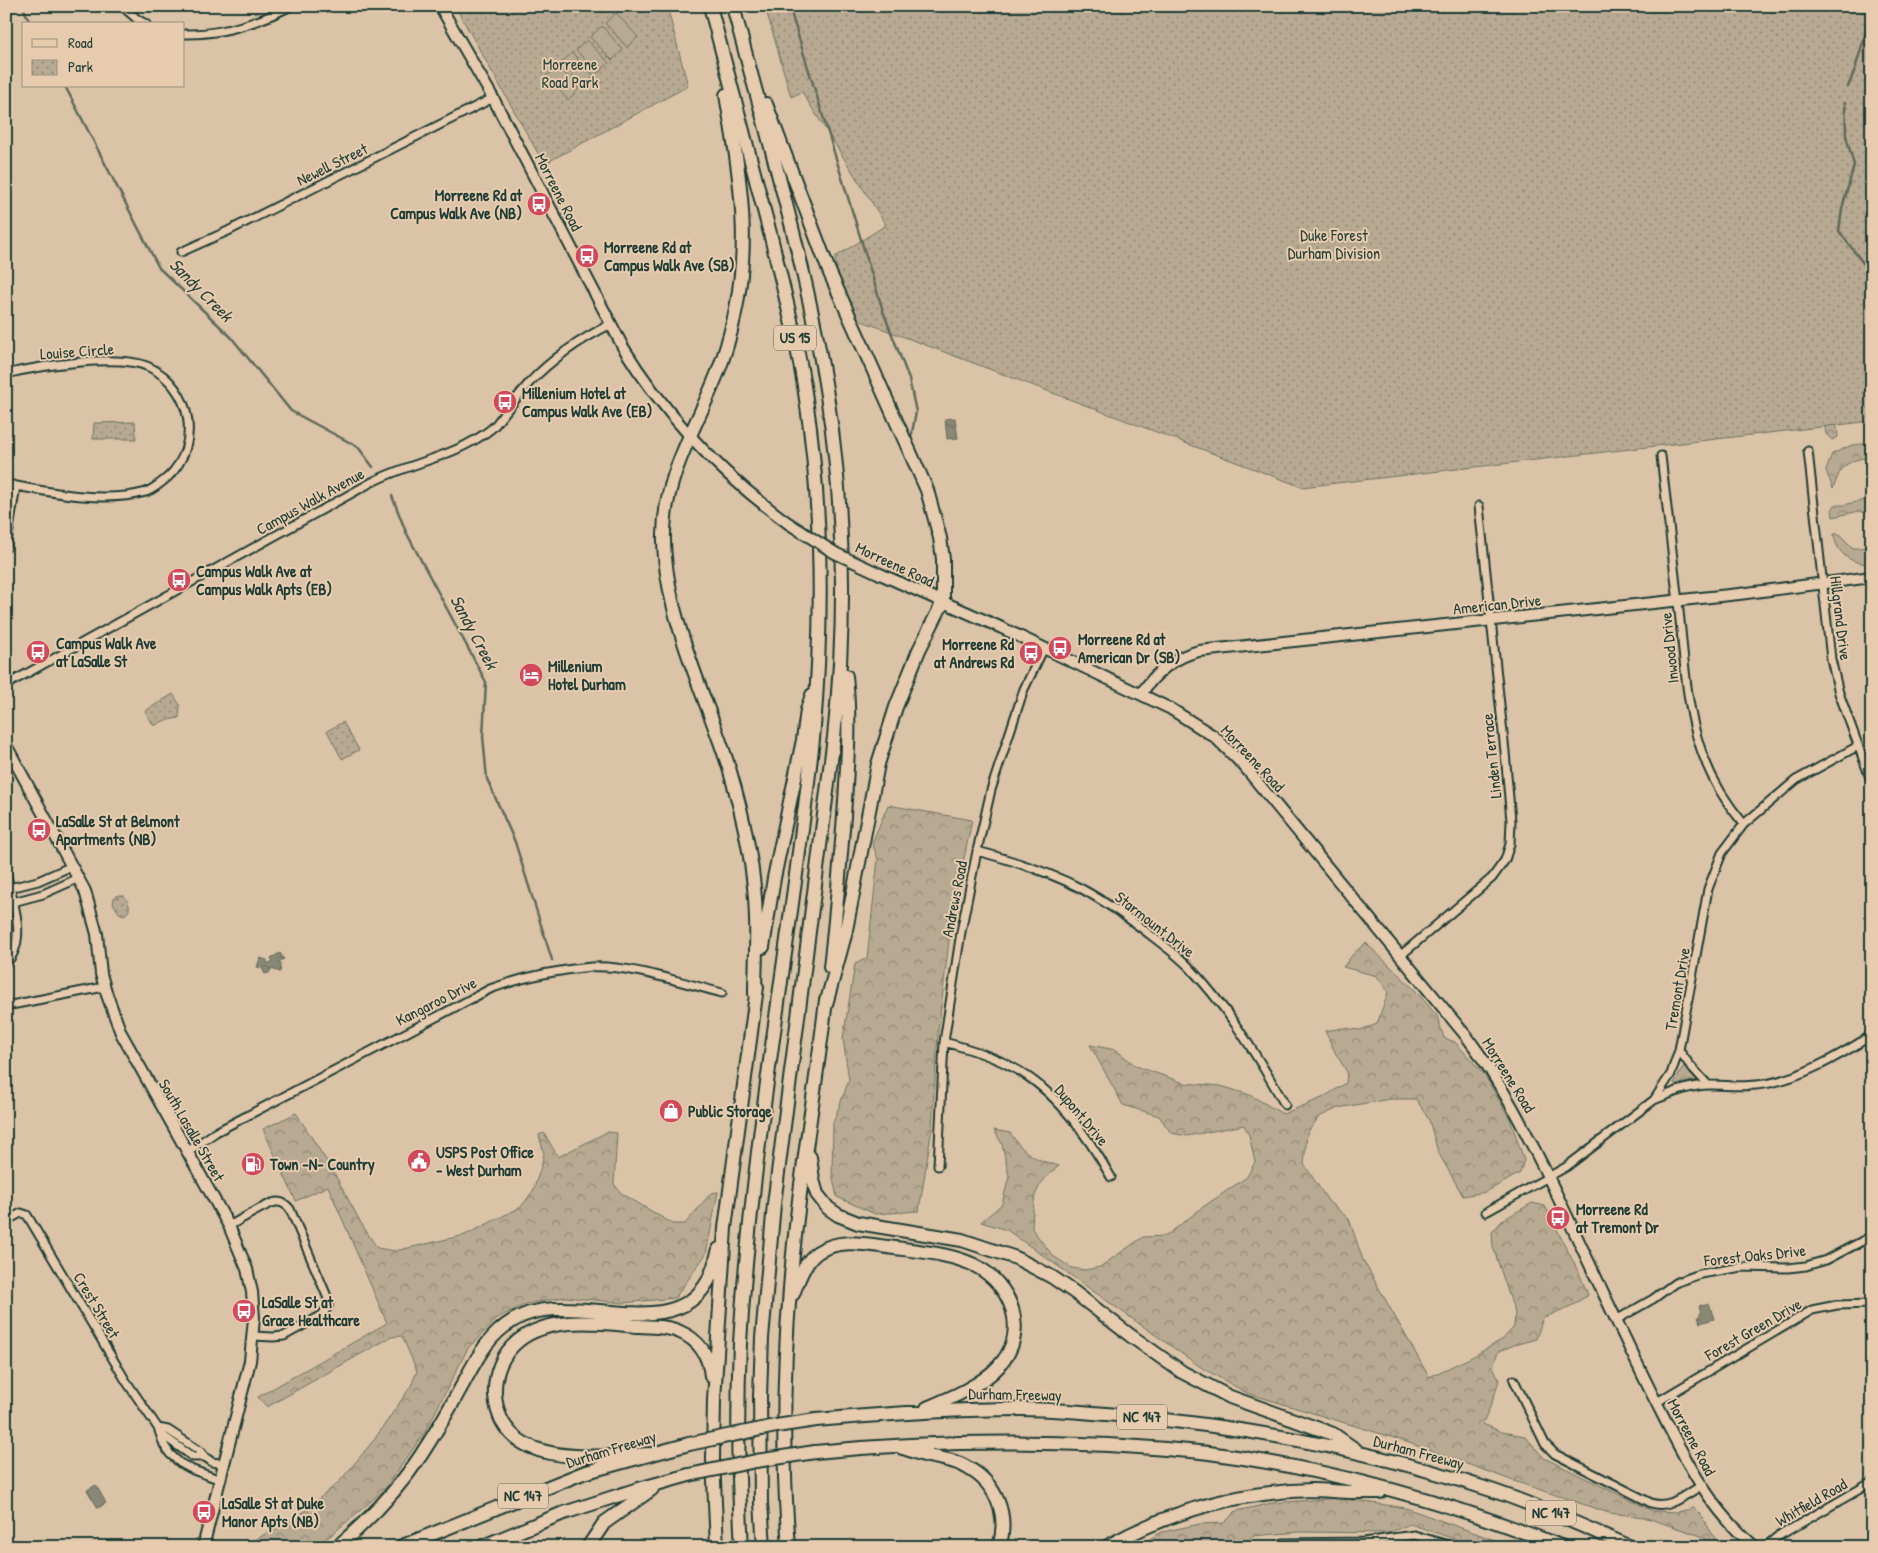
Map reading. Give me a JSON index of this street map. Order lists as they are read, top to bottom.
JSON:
{
  "streets": {
    "highway": ["US 15", "Durham Freeway", "NC 147"],
    "street": [
      "Newell Street",
      "Morreene Road",
      "Louise Circle",
      "Campus Walk Avenue",
      "American Drive",
      "Hillgrand Drive",
      "Inwood Drive",
      "Linden Terrace",
      "Andrews Road",
      "Starmount Drive",
      "Tremont Drive",
      "Kangaroo Drive",
      "Dupont Drive",
      "South Lasalle Street",
      "Forest Oaks Drive",
      "Crest Street",
      "Forest Green Drive",
      "Whitfield Road"
    ]
  },
  "crossings": [
    ["Newell Street", "Morreene Road"],
    ["Morreene Road", "Campus Walk Avenue"],
    ["Morreene Road", "American Drive"],
    ["Morreene Road", "Linden Terrace"],
    ["Morreene Road", "Andrews Road"],
    ["Morreene Road", "Tremont Drive"],
    ["Morreene Road", "Forest Oaks Drive"],
    ["Morreene Road", "Forest Green Drive"],
    ["American Drive", "Hillgrand Drive"],
    ["American Drive", "Inwood Drive"],
    ["American Drive", "Linden Terrace"],
    ["Hillgrand Drive", "Tremont Drive"],
    ["Inwood Drive", "Tremont Drive"],
    ["Andrews Road", "Starmount Drive"],
    ["Andrews Road", "Dupont Drive"],
    ["Kangaroo Drive", "South Lasalle Street"],
    ["South Lasalle Street", "Crest Street"]
  ],
  "water": ["Sandy Creek"],
  "parks": ["Morreene Road Park", "Duke Forest Durham Division"],
  "places": {
    "bus stop": [
      "Morreene Rd at Campus Walk Ave (NB)",
      "Morreene Rd at Campus Walk Ave (SB)",
      "Millenium Hotel at Campus Walk Ave (EB)",
      "Campus Walk Ave at Campus Walk Apts (EB)",
      "Morreene Rd at American Dr (SB)",
      "Campus Walk Ave at LaSalle St",
      "Morreene Rd at Andrews Rd",
      "LaSalle St at Belmont Apartments (NB)",
      "Morreene Rd at Tremont Dr",
      "LaSalle St at Grace Healthcare",
      "LaSalle St at Duke Manor Apts (NB)"
    ],
    "hotel": ["Millenium Hotel Durham"],
    "shop": ["Public Storage"],
    "public building": ["USPS Post Office - West Durham"],
    "fuel station": ["Town -N- Country"]
  },
  "legend": ["Road", "Park"]
}
